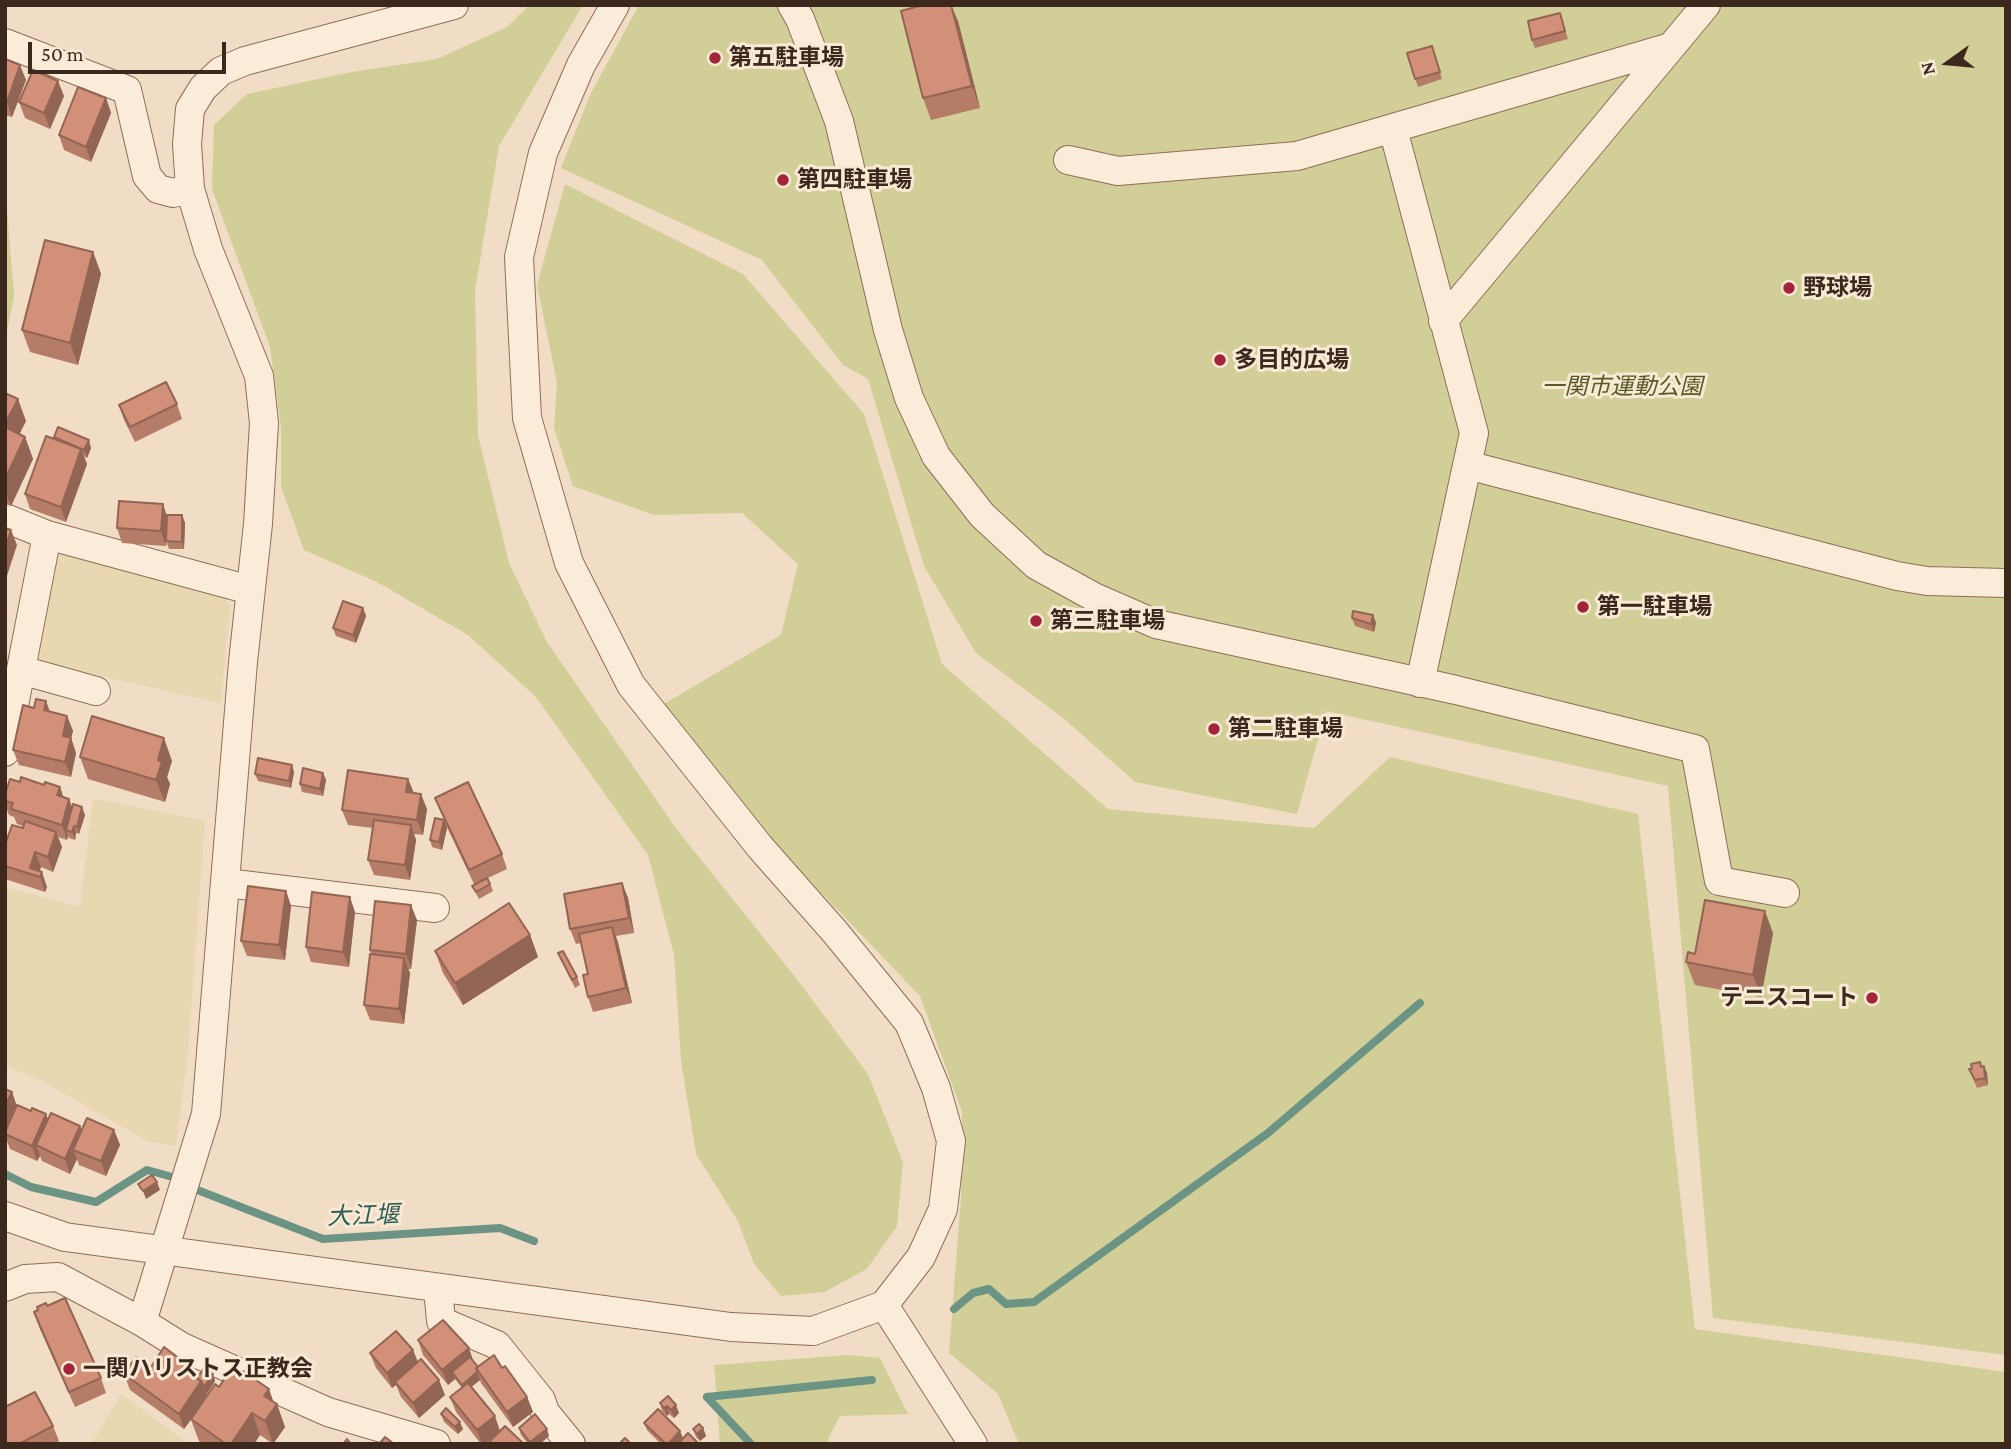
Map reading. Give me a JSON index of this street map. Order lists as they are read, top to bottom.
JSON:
{
  "water": ["大江堰"],
  "parks": ["一関市運動公園"],
  "places": [
    "第五駐車場",
    "第四駐車場",
    "野球場",
    "多目的広場",
    "第一駐車場",
    "第三駐車場",
    "第二駐車場",
    "テニスコート",
    "一関ハリストス正教会"
  ],
  "scale_bar": "50 m",
  "north": "left"
}
